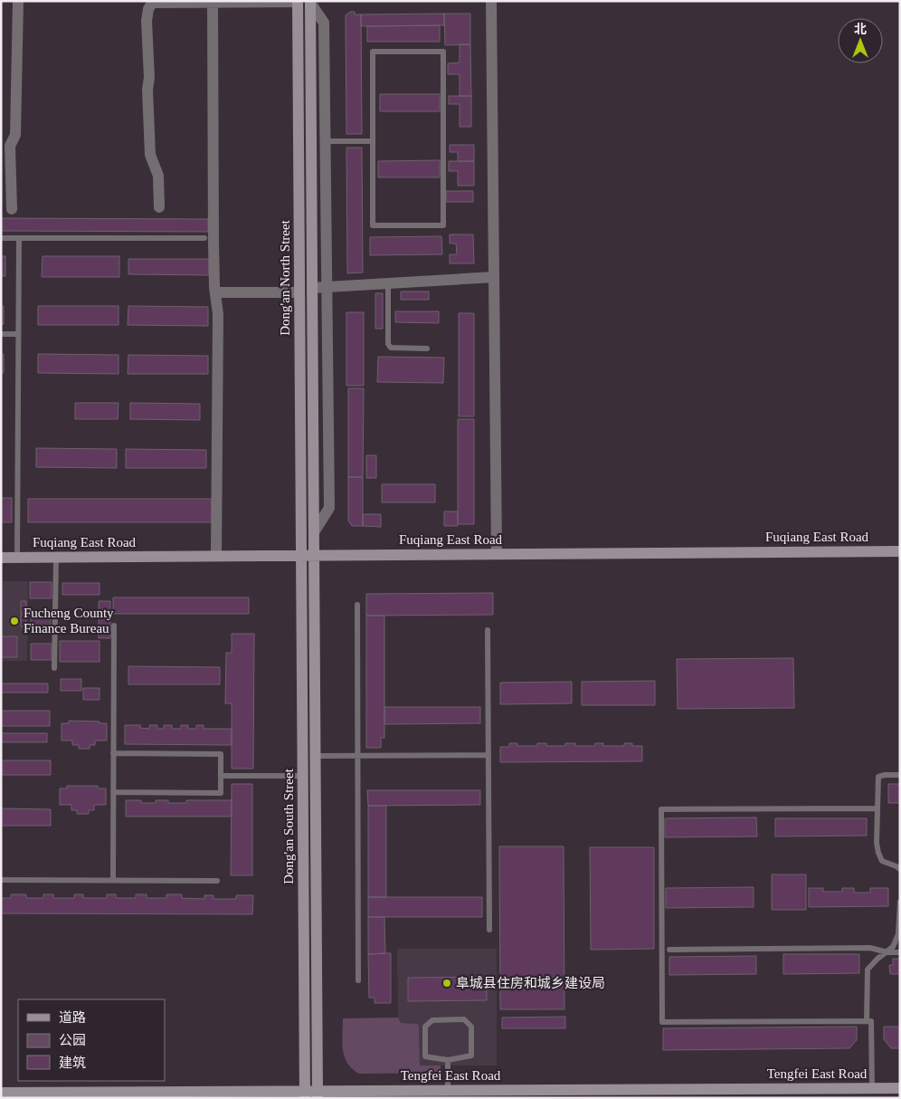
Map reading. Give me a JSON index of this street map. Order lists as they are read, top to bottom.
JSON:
{
  "streets": {
    "main road": [
      "Dong'an North Street",
      "Fuqiang East Road",
      "Dong'an South Street",
      "Tengfei East Road"
    ]
  },
  "crossings": [
    ["Dong'an North Street", "Fuqiang East Road"],
    ["Dong'an North Street", "Dong'an South Street"],
    ["Fuqiang East Road", "Dong'an South Street"],
    ["Dong'an South Street", "Tengfei East Road"]
  ],
  "places": ["Fucheng County Finance Bureau", "阜城县住房和城乡建设局"],
  "legend": ["道路", "公园", "建筑"],
  "north": "top"
}
